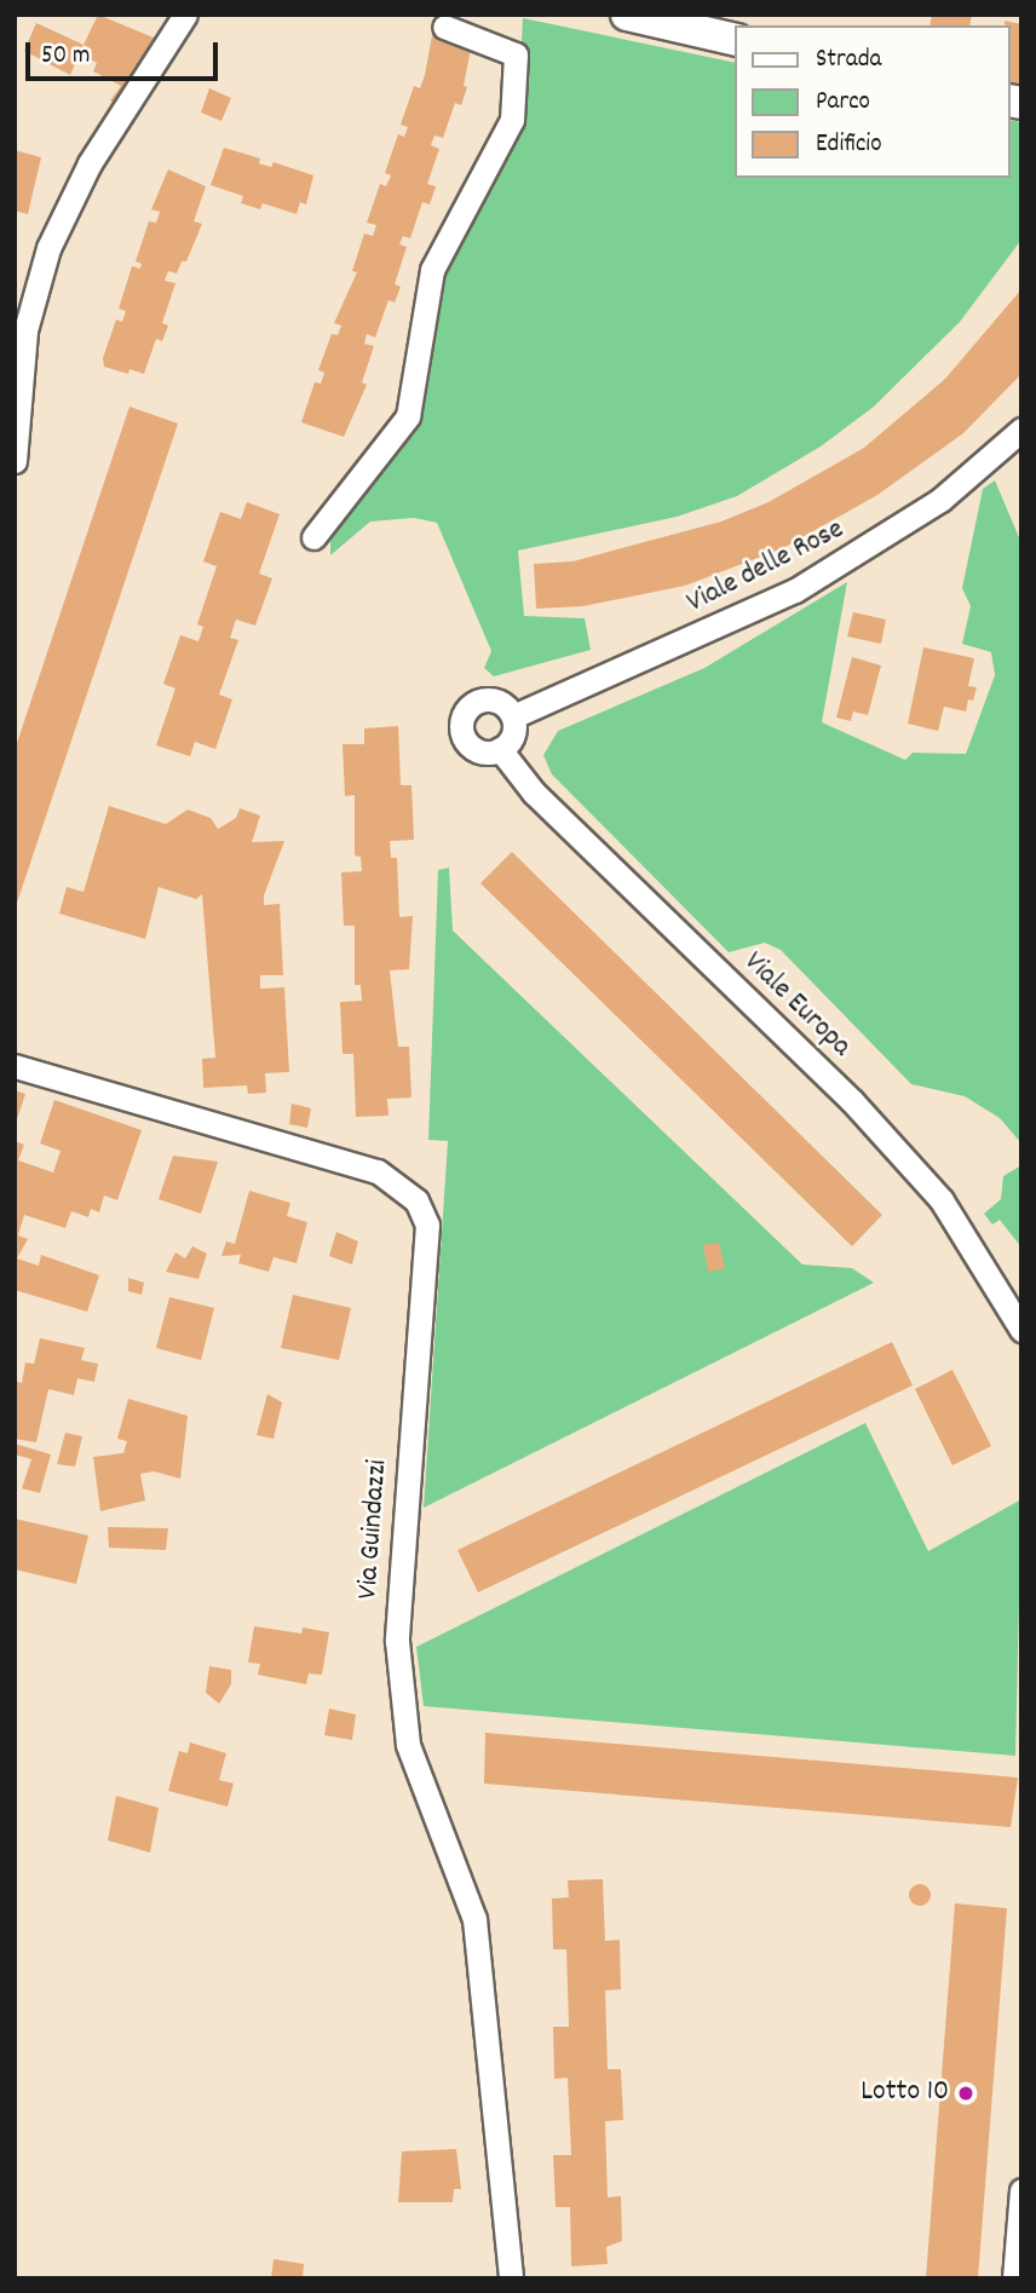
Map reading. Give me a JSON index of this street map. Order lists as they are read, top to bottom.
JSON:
{
  "streets": {
    "street": ["Viale delle Rose", "Viale Europa", "Via Guindazzi"]
  },
  "crossings": [
    ["Viale delle Rose", "Viale Europa"]
  ],
  "places": ["Lotto 10"],
  "legend": ["Strada", "Parco", "Edificio"],
  "scale_bar": "50 m"
}
